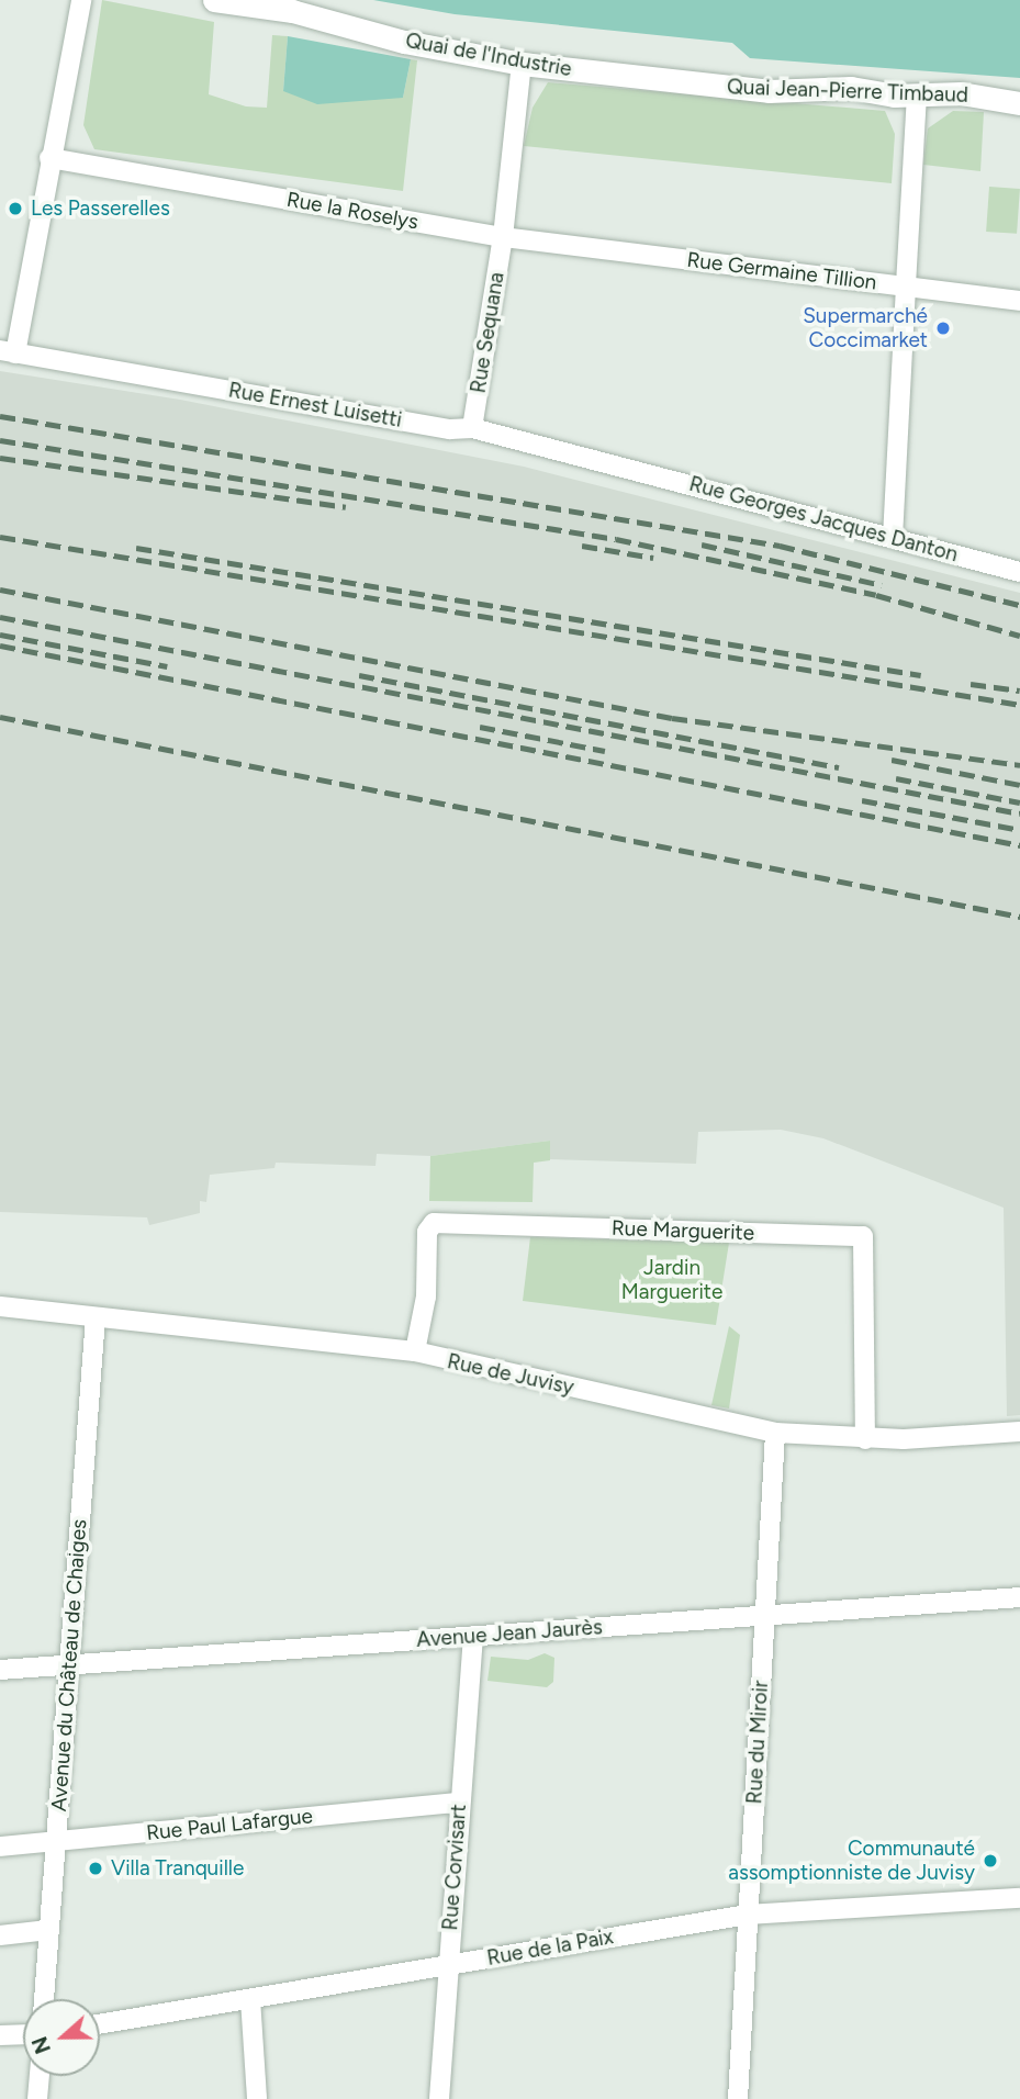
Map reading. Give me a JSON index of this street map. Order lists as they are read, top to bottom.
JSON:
{
  "streets": {
    "main road": ["Quai de l'Industrie", "Quai Jean-Pierre Timbaud"],
    "street": [
      "Rue la Roselys",
      "Rue Germaine Tillion",
      "Rue Sequana",
      "Rue Ernest Luisetti",
      "Rue Georges Jacques Danton",
      "Rue Marguerite",
      "Rue de Juvisy",
      "Avenue Jean Jaurès",
      "Avenue du Château de Chaiges",
      "Rue du Miroir",
      "Rue Paul Lafargue",
      "Rue Corvisart",
      "Rue de la Paix"
    ]
  },
  "crossings": [
    ["Quai de l'Industrie", "Quai Jean-Pierre Timbaud"],
    ["Quai de l'Industrie", "Rue Sequana"],
    ["Rue la Roselys", "Rue Germaine Tillion"],
    ["Rue la Roselys", "Rue Sequana"],
    ["Rue Sequana", "Rue Ernest Luisetti"],
    ["Rue Ernest Luisetti", "Rue Georges Jacques Danton"],
    ["Rue Marguerite", "Rue de Juvisy"],
    ["Rue de Juvisy", "Avenue du Château de Chaiges"],
    ["Rue de Juvisy", "Rue du Miroir"],
    ["Avenue Jean Jaurès", "Avenue du Château de Chaiges"],
    ["Avenue Jean Jaurès", "Rue du Miroir"],
    ["Avenue Jean Jaurès", "Rue Corvisart"],
    ["Avenue du Château de Chaiges", "Rue Paul Lafargue"],
    ["Rue du Miroir", "Rue de la Paix"],
    ["Rue Paul Lafargue", "Rue Corvisart"],
    ["Rue Corvisart", "Rue de la Paix"]
  ],
  "parks": ["Jardin Marguerite"],
  "places": [
    "Les Passerelles",
    "Supermarché Coccimarket",
    "Communauté assomptionniste de Juvisy",
    "Villa Tranquille"
  ],
  "north": "left"
}
